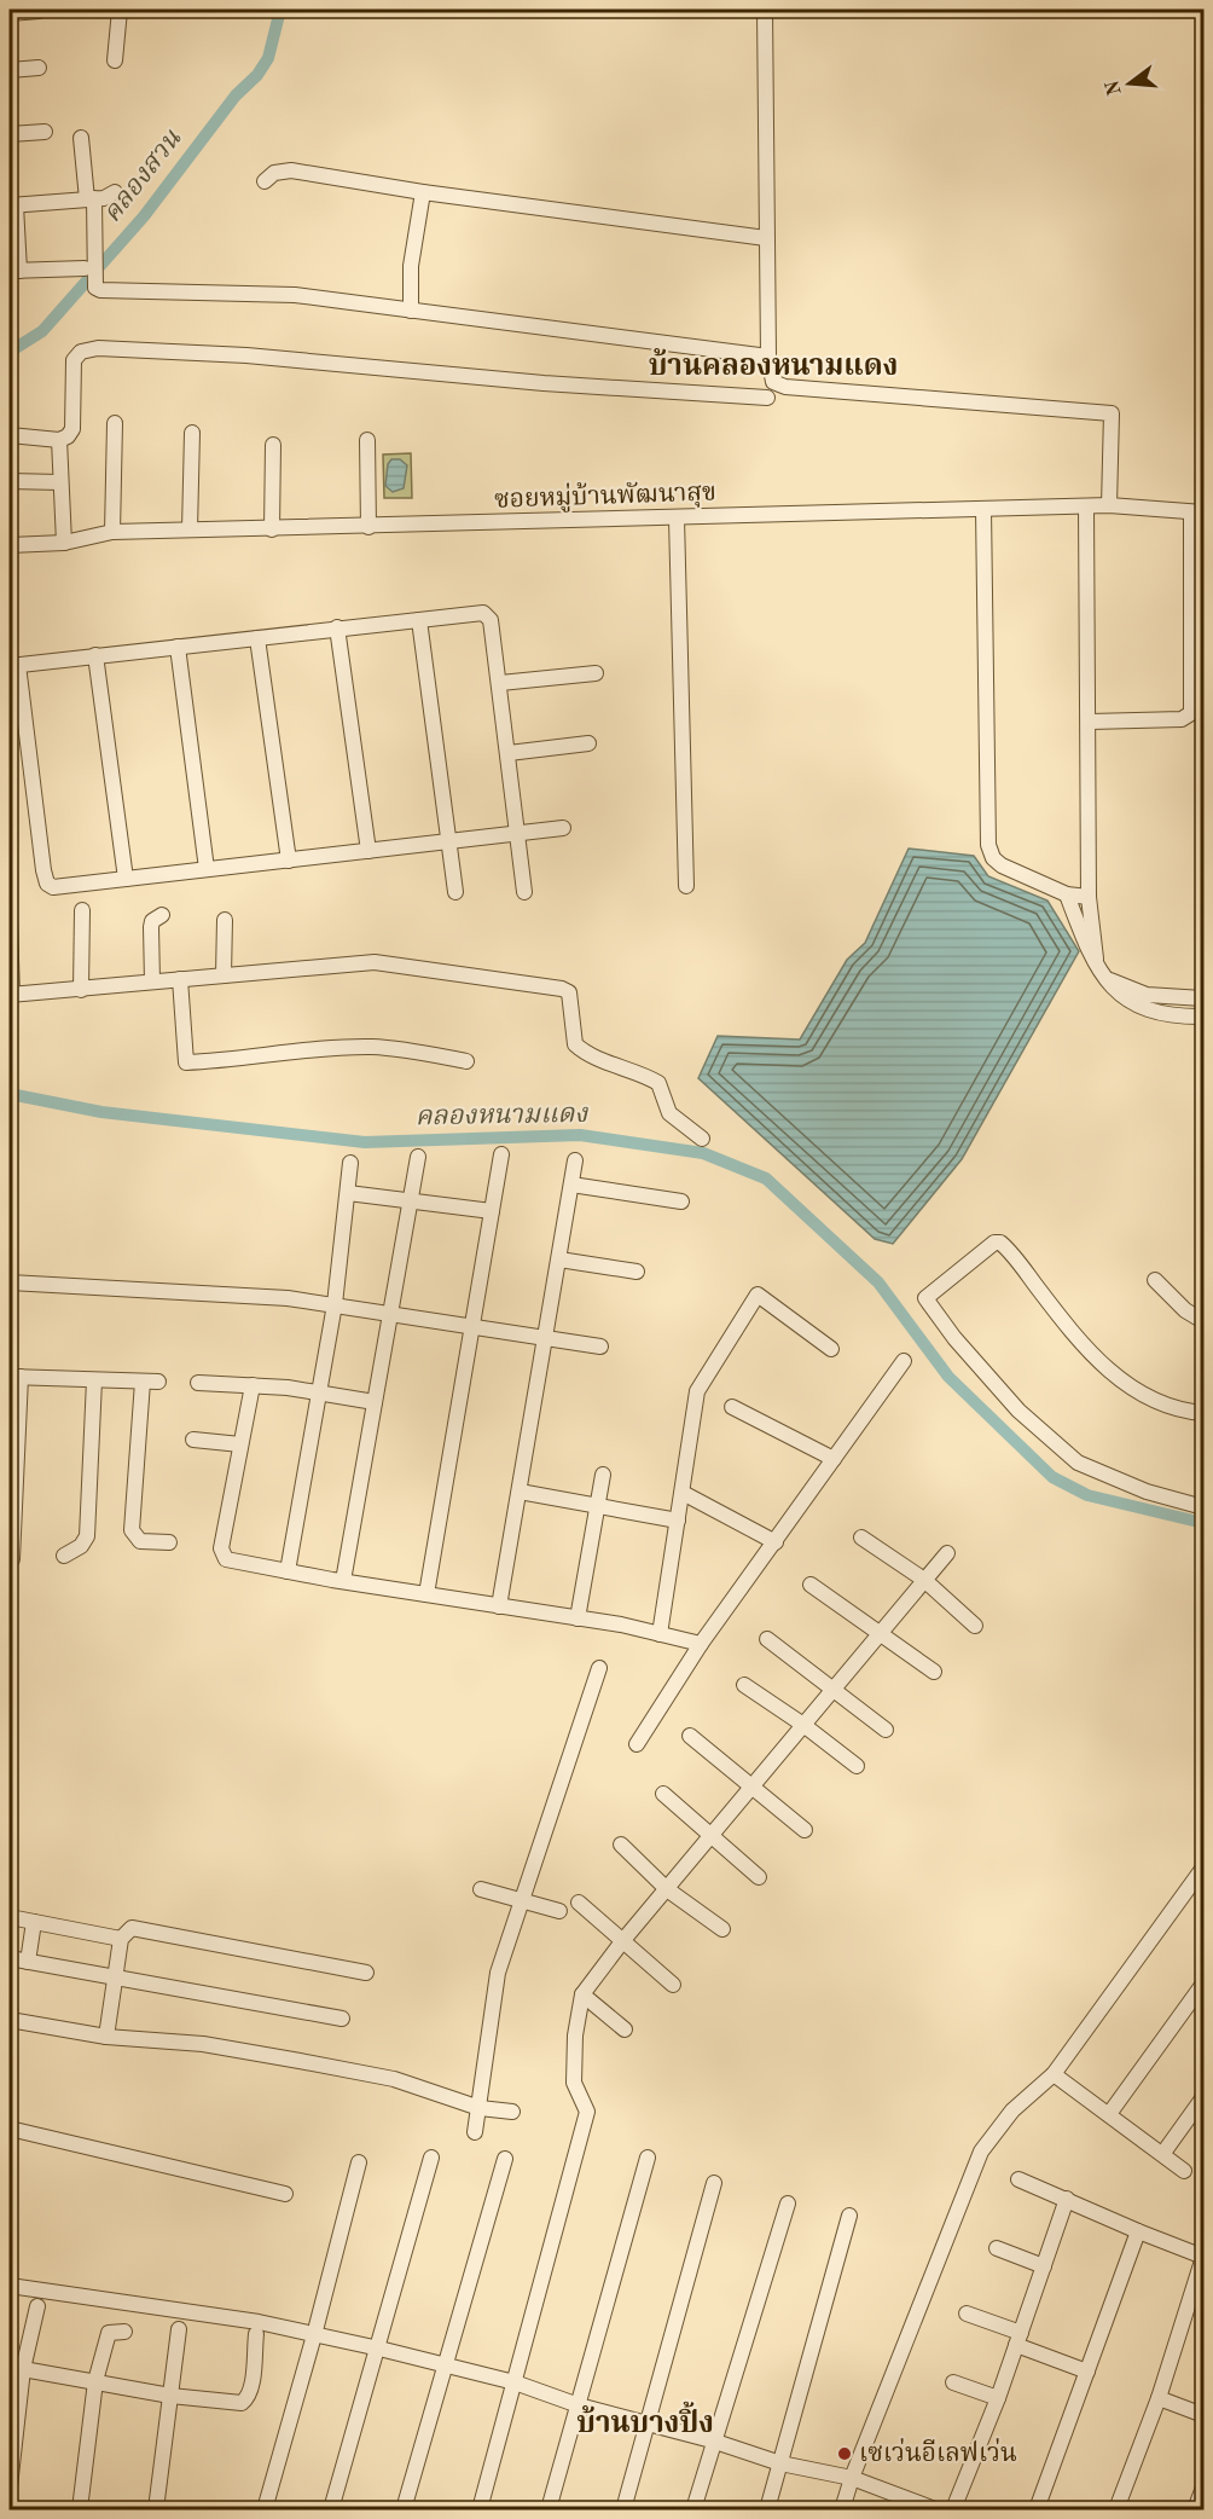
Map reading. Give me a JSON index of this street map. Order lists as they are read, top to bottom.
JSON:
{
  "streets": {
    "street": ["ซอยหมู่บ้านพัฒนาสุข"]
  },
  "districts": ["บ้านคลองหนามแดง", "บ้านบางปิ้ง"],
  "water": ["คลองสวน", "คลองหนามแดง"],
  "places": ["เซเว่นอีเลฟเว่น"],
  "north": "left"
}
